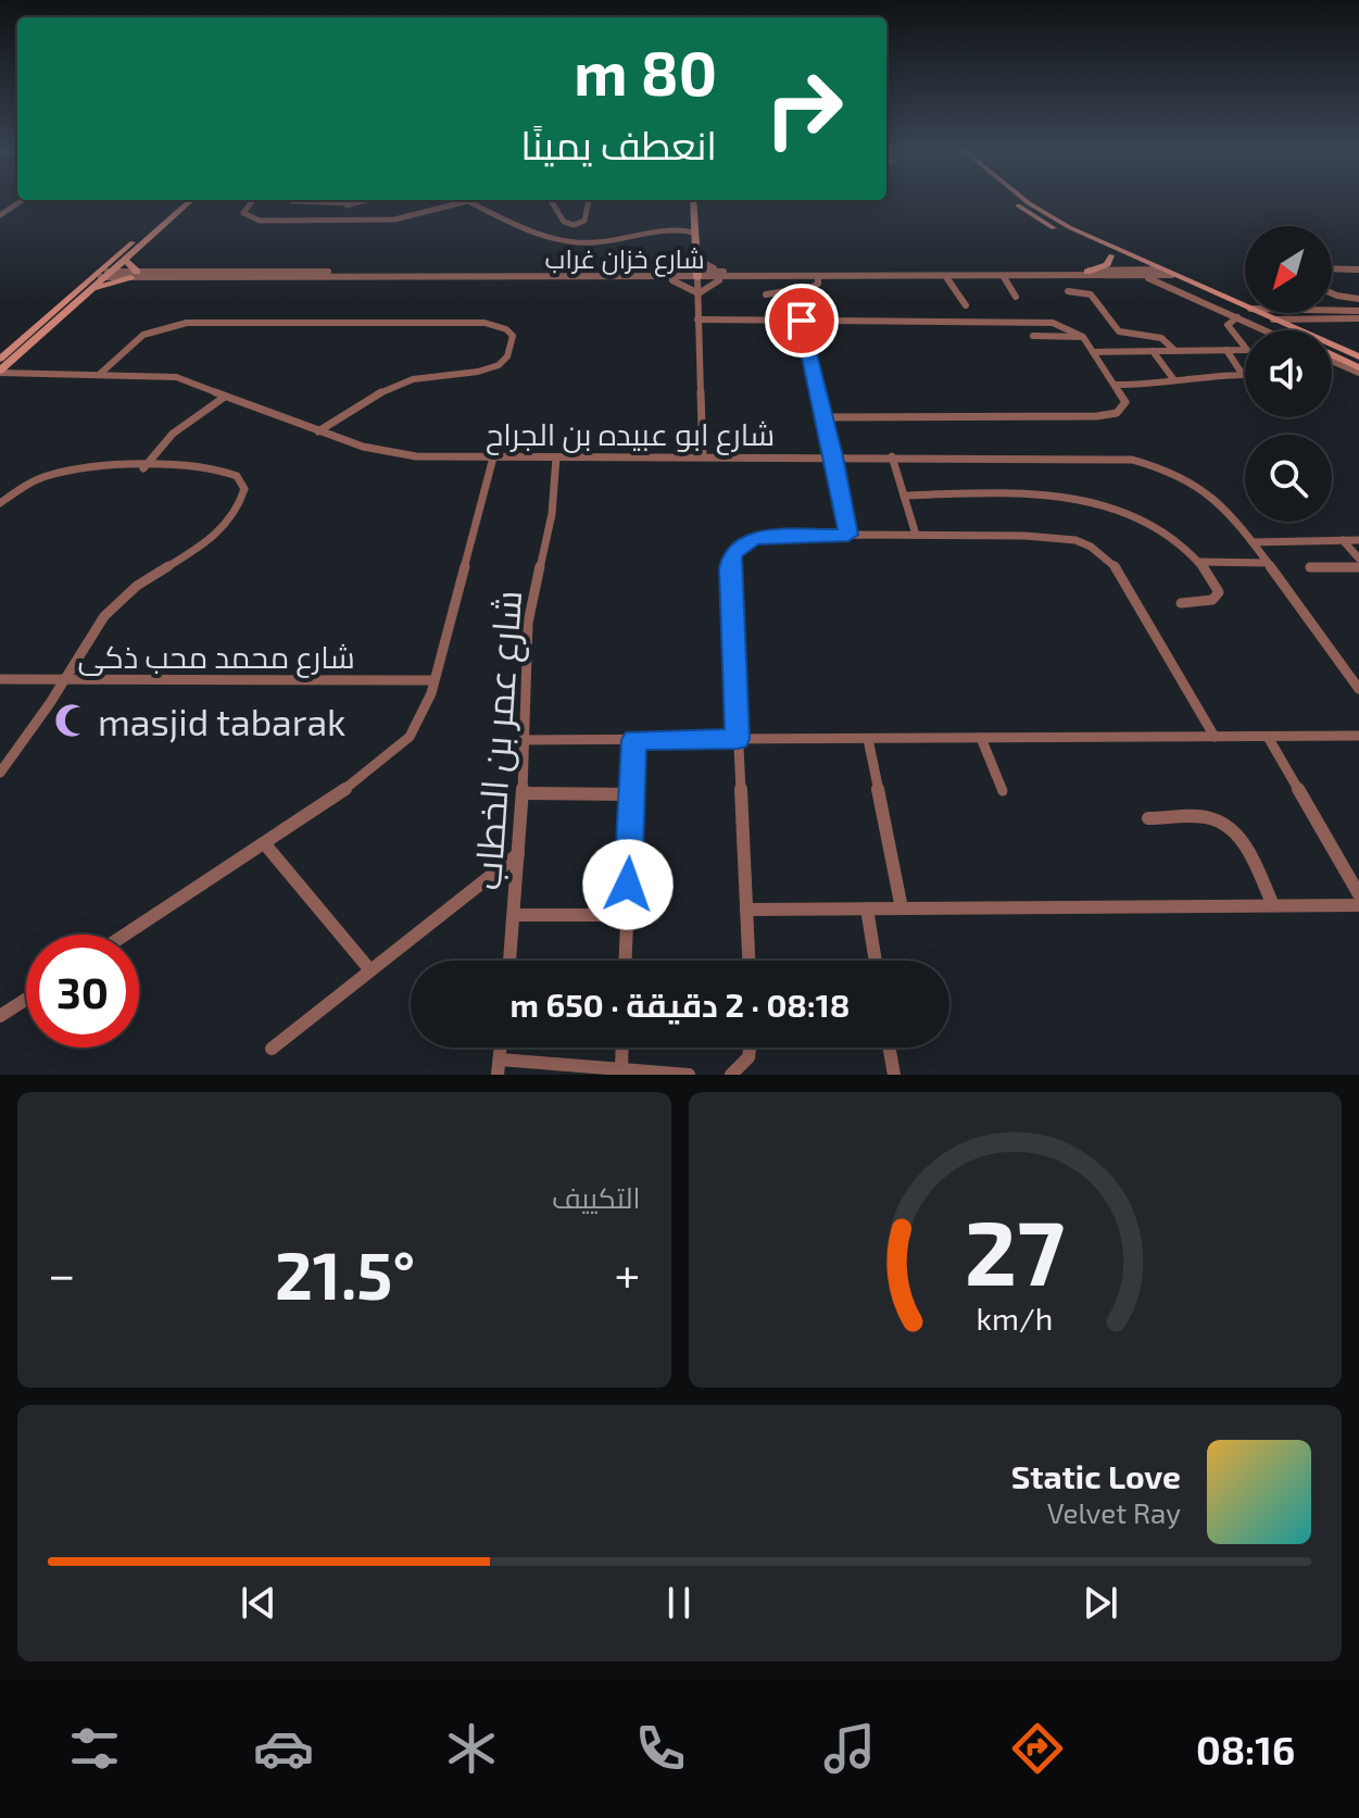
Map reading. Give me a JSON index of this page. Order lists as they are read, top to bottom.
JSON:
{
  "streets": {
    "street": [
      "شارع خزان غراب",
      "شارع ابو عبيده بن الجراح",
      "شارع محمد محب ذكى",
      "شارع عمر بن الخطاب"
    ]
  },
  "crossings": [
    ["شارع ابو عبيده بن الجراح", "شارع عمر بن الخطاب"]
  ],
  "places": {
    "mosque": ["masjid tabarak"]
  },
  "north": "bottom left",
  "page": {
    "turn": ["80 m", "انعطف يمينًا"],
    "limit": "30",
    "trip": "08:18 · 2 دقيقة · 650 m",
    "tile": "التكييف",
    "heat": ["−", "21.5°", "+"],
    "song": ["Static Love", "Velvet Ray"],
    "tabs": "08:16",
    "gauge": ["27", "km/h"]
  }
}
